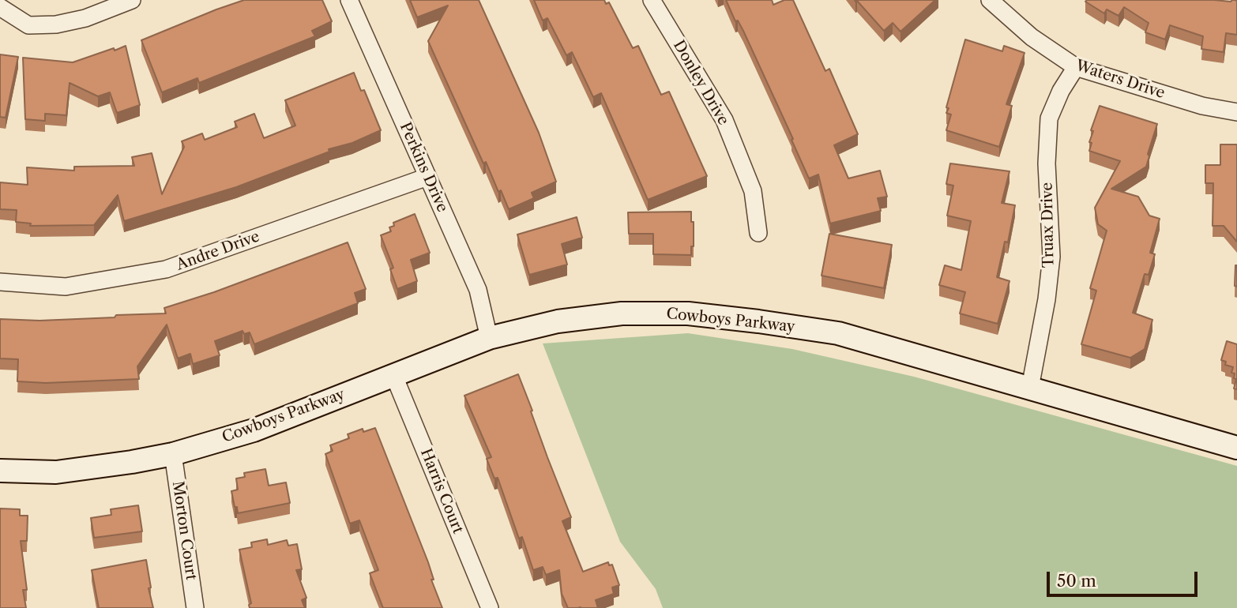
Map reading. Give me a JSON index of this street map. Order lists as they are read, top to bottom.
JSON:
{
  "streets": {
    "street": [
      "Waters Drive",
      "Donley Drive",
      "Perkins Drive",
      "Truax Drive",
      "Andre Drive",
      "Cowboys Parkway",
      "Harris Court",
      "Morton Court"
    ]
  },
  "crossings": [
    ["Waters Drive", "Truax Drive"],
    ["Perkins Drive", "Andre Drive"],
    ["Perkins Drive", "Cowboys Parkway"],
    ["Truax Drive", "Cowboys Parkway"],
    ["Cowboys Parkway", "Harris Court"],
    ["Cowboys Parkway", "Morton Court"]
  ],
  "scale_bar": "50 m"
}
